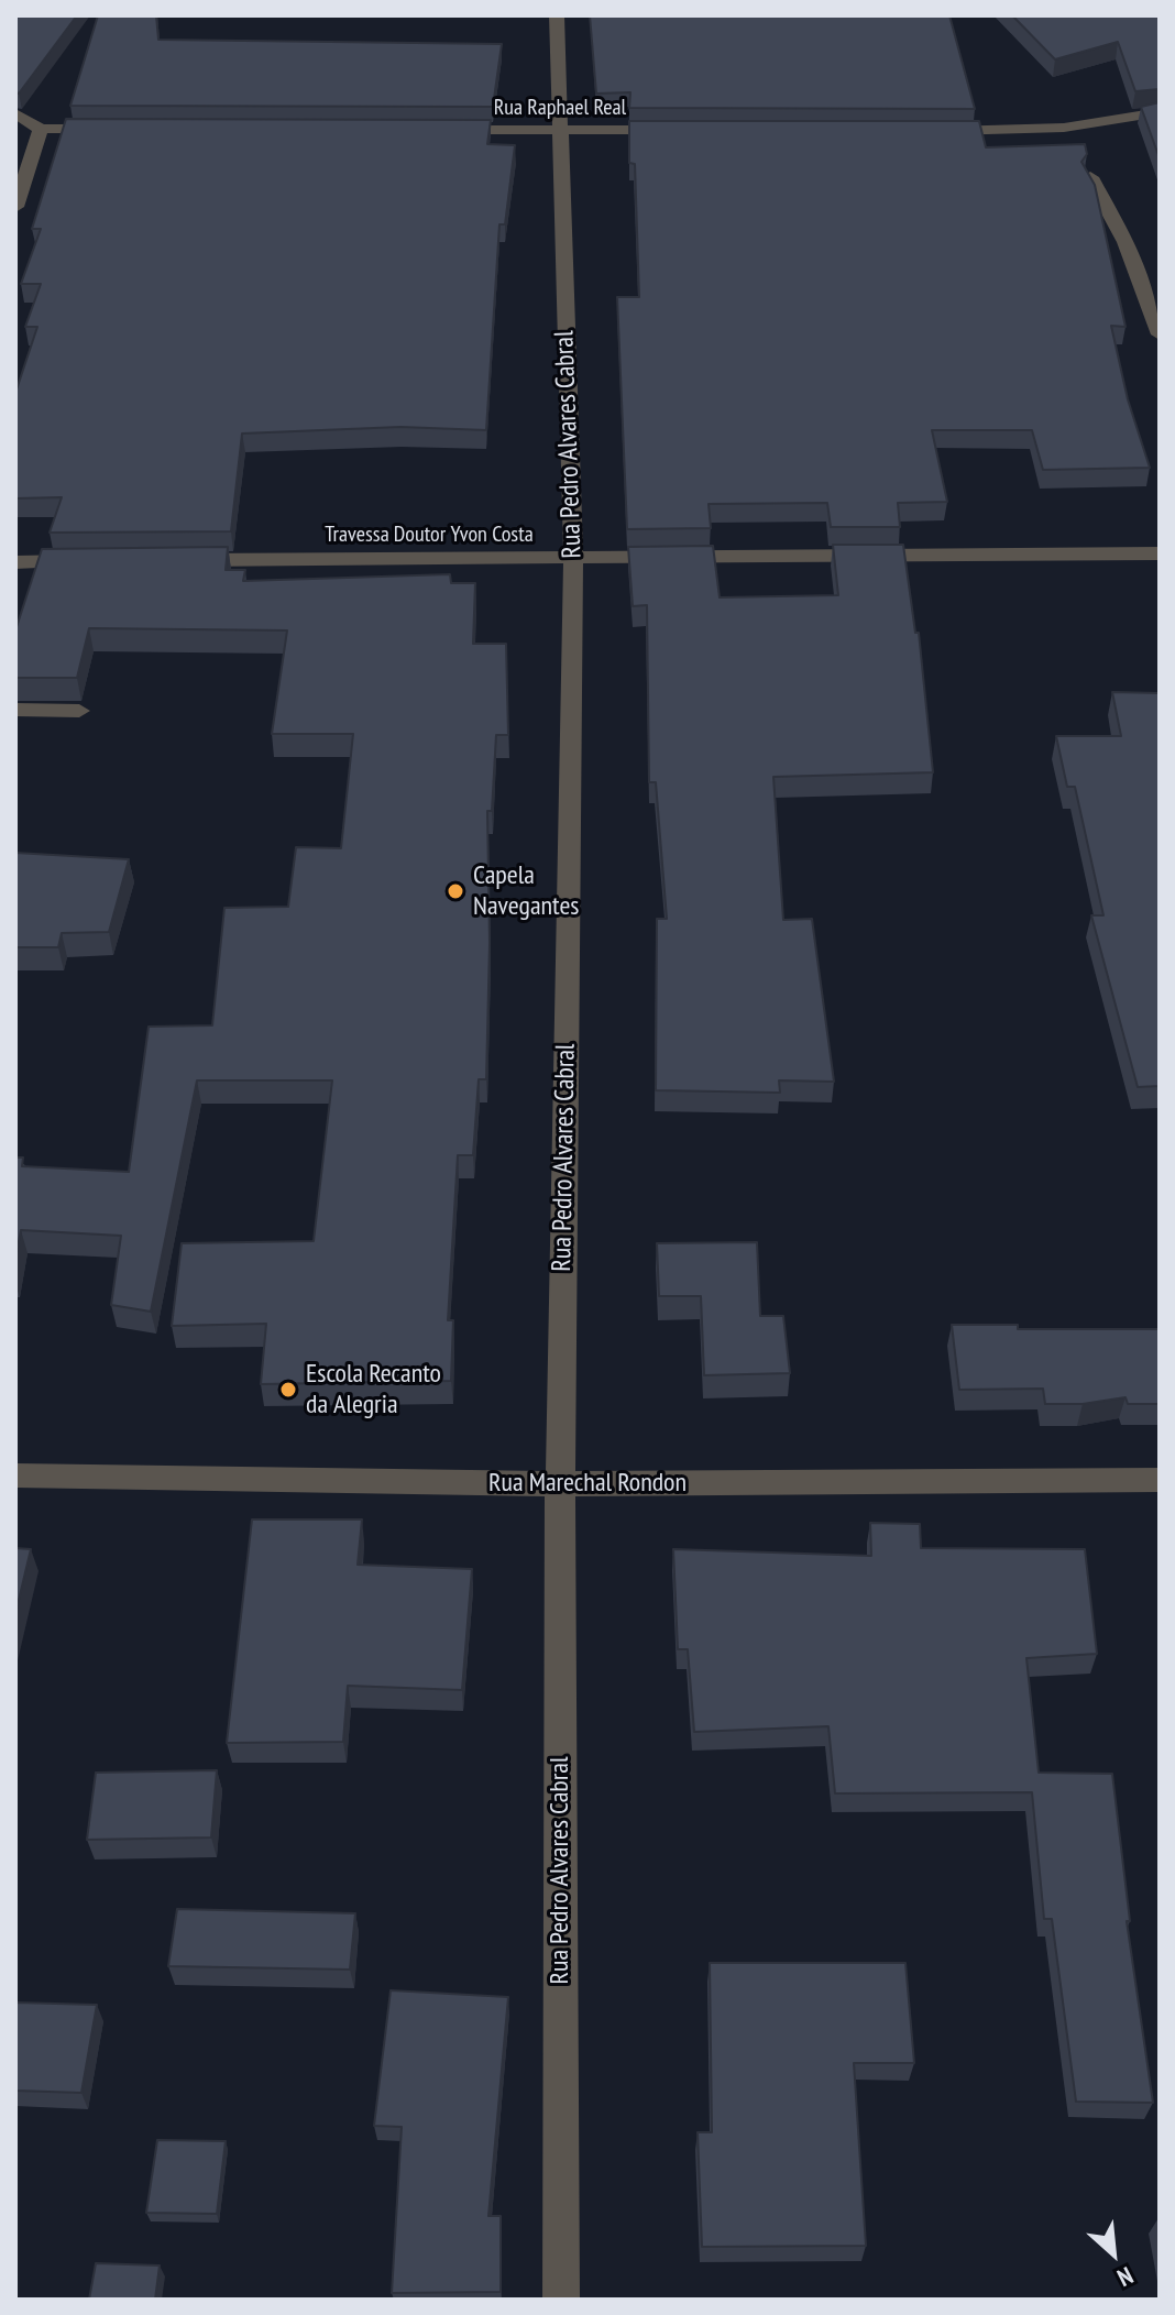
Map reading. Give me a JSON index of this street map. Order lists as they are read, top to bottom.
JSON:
{
  "streets": {
    "street": [
      "Rua Raphael Real",
      "Rua Pedro Alvares Cabral",
      "Travessa Doutor Yvon Costa",
      "Rua Marechal Rondon"
    ]
  },
  "crossings": [
    ["Rua Raphael Real", "Rua Pedro Alvares Cabral"],
    ["Rua Pedro Alvares Cabral", "Travessa Doutor Yvon Costa"],
    ["Rua Pedro Alvares Cabral", "Rua Marechal Rondon"]
  ],
  "places": ["Capela Navegantes", "Escola Recanto da Alegria"],
  "north": "bottom right"
}
